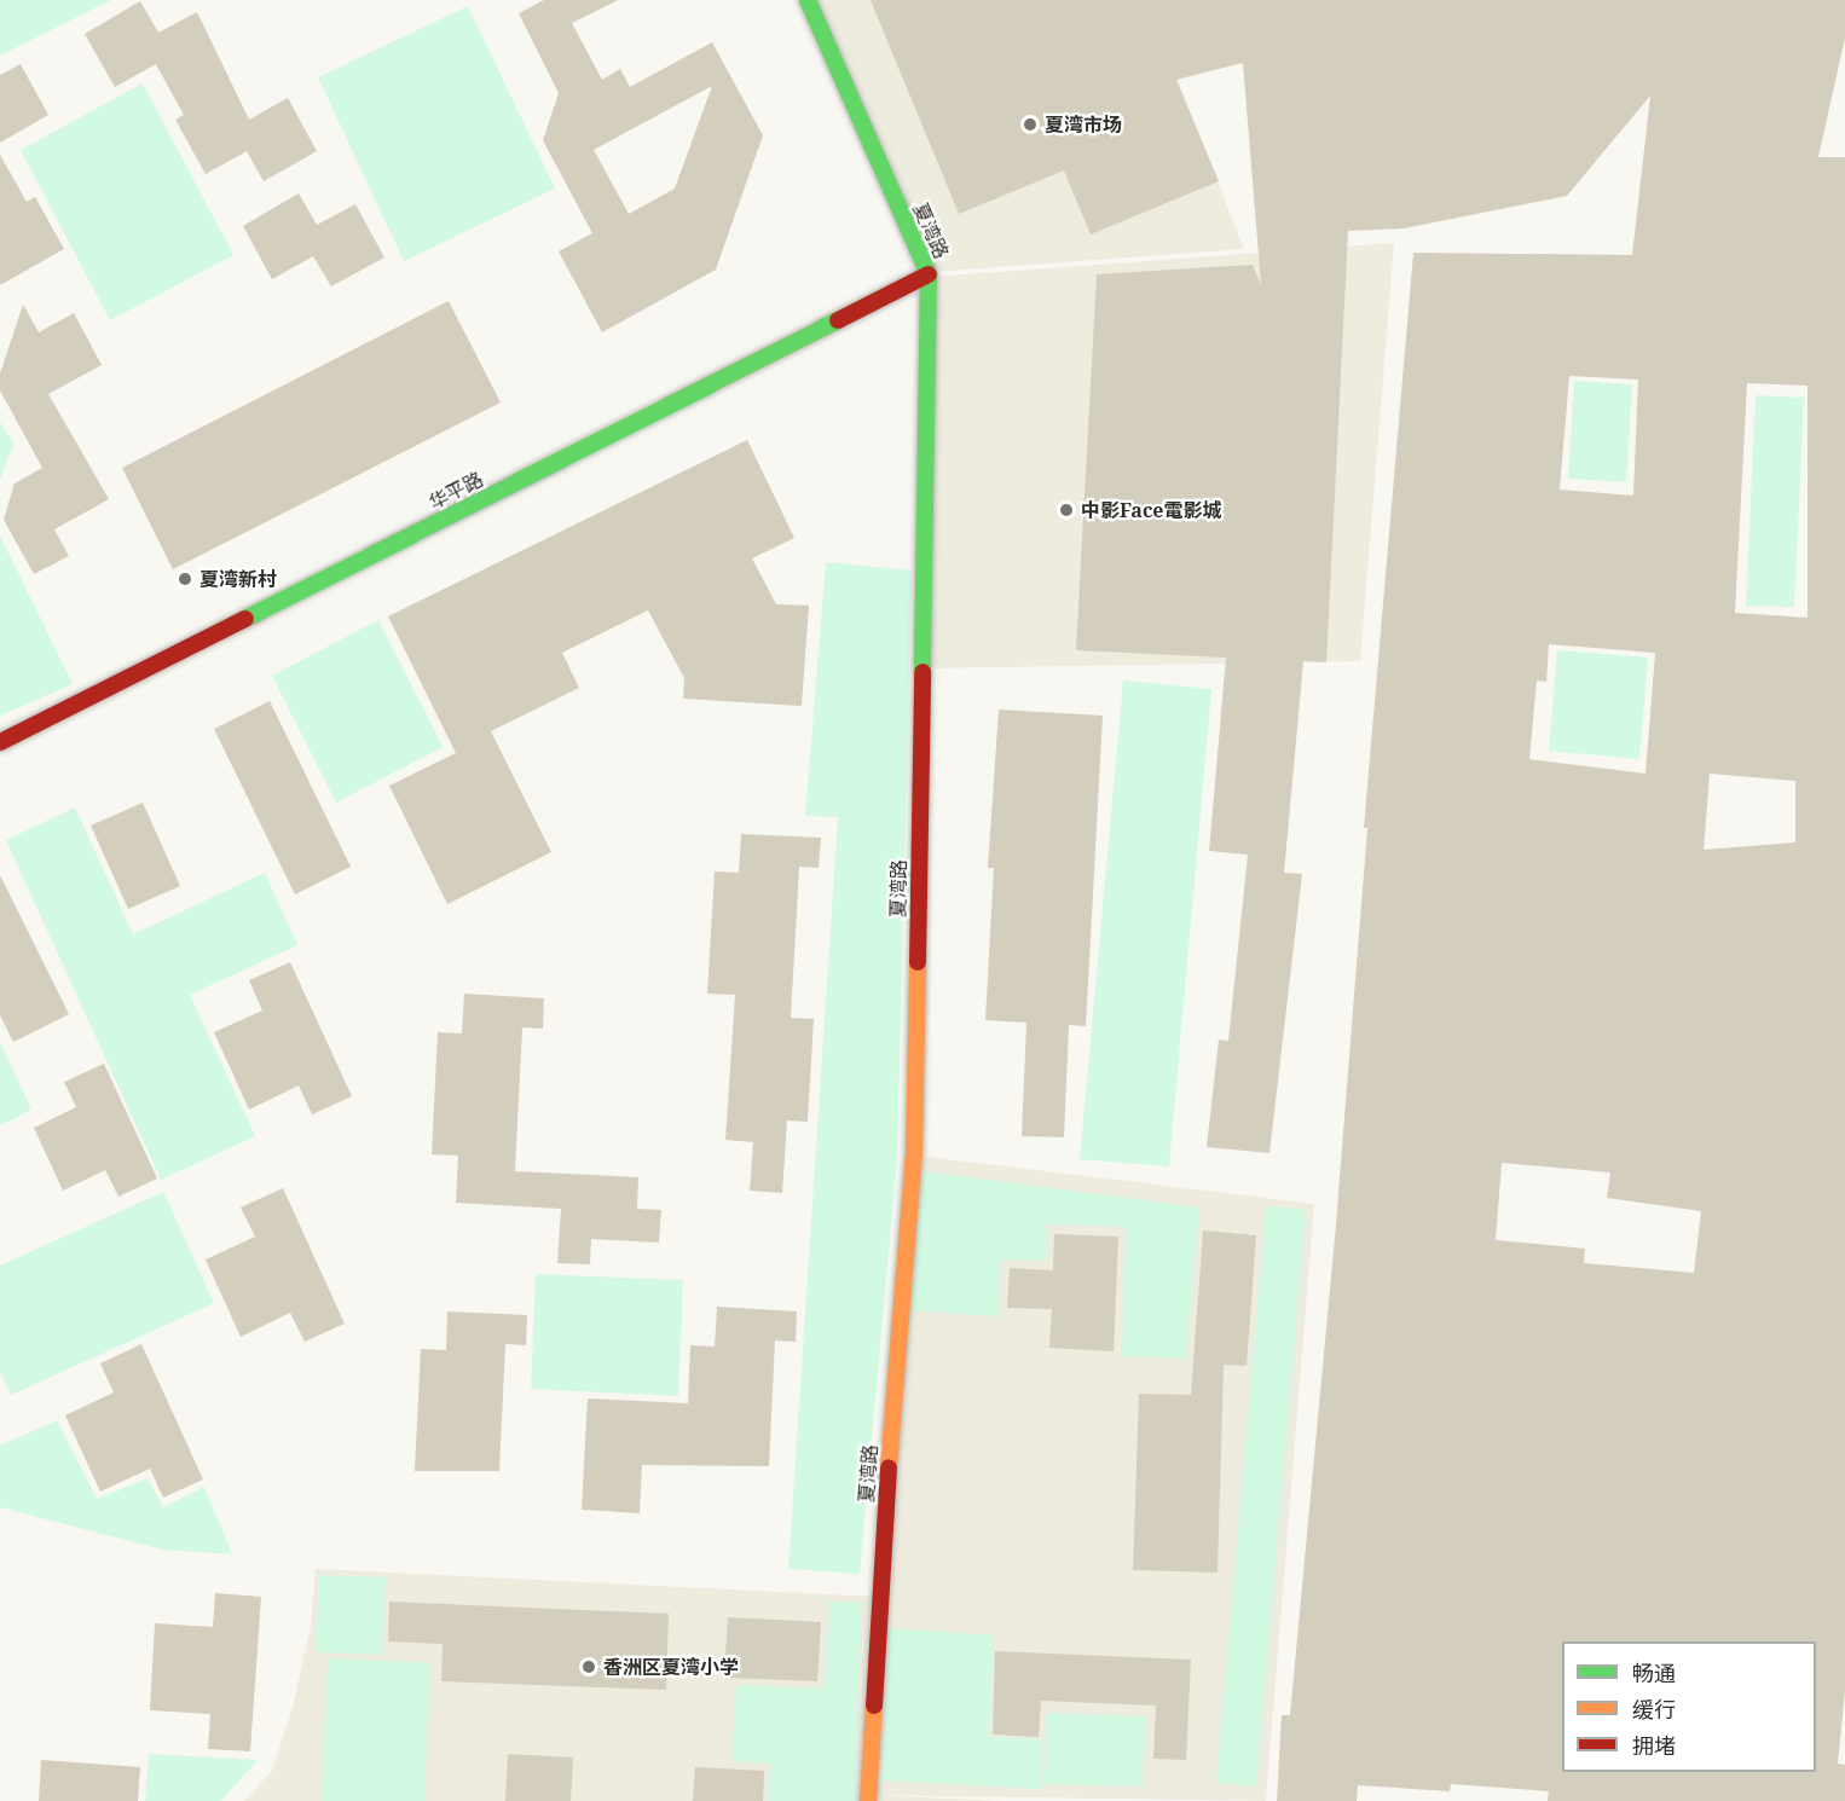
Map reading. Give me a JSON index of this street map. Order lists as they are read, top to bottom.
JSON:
{
  "streets": {
    "street": ["夏湾路", "华平路"]
  },
  "crossings": [
    ["夏湾路", "华平路"]
  ],
  "places": [
    "夏湾市场",
    "中影Face電影城",
    "夏湾新村",
    "香洲区夏湾小学"
  ],
  "legend": ["畅通", "缓行", "拥堵"]
}
